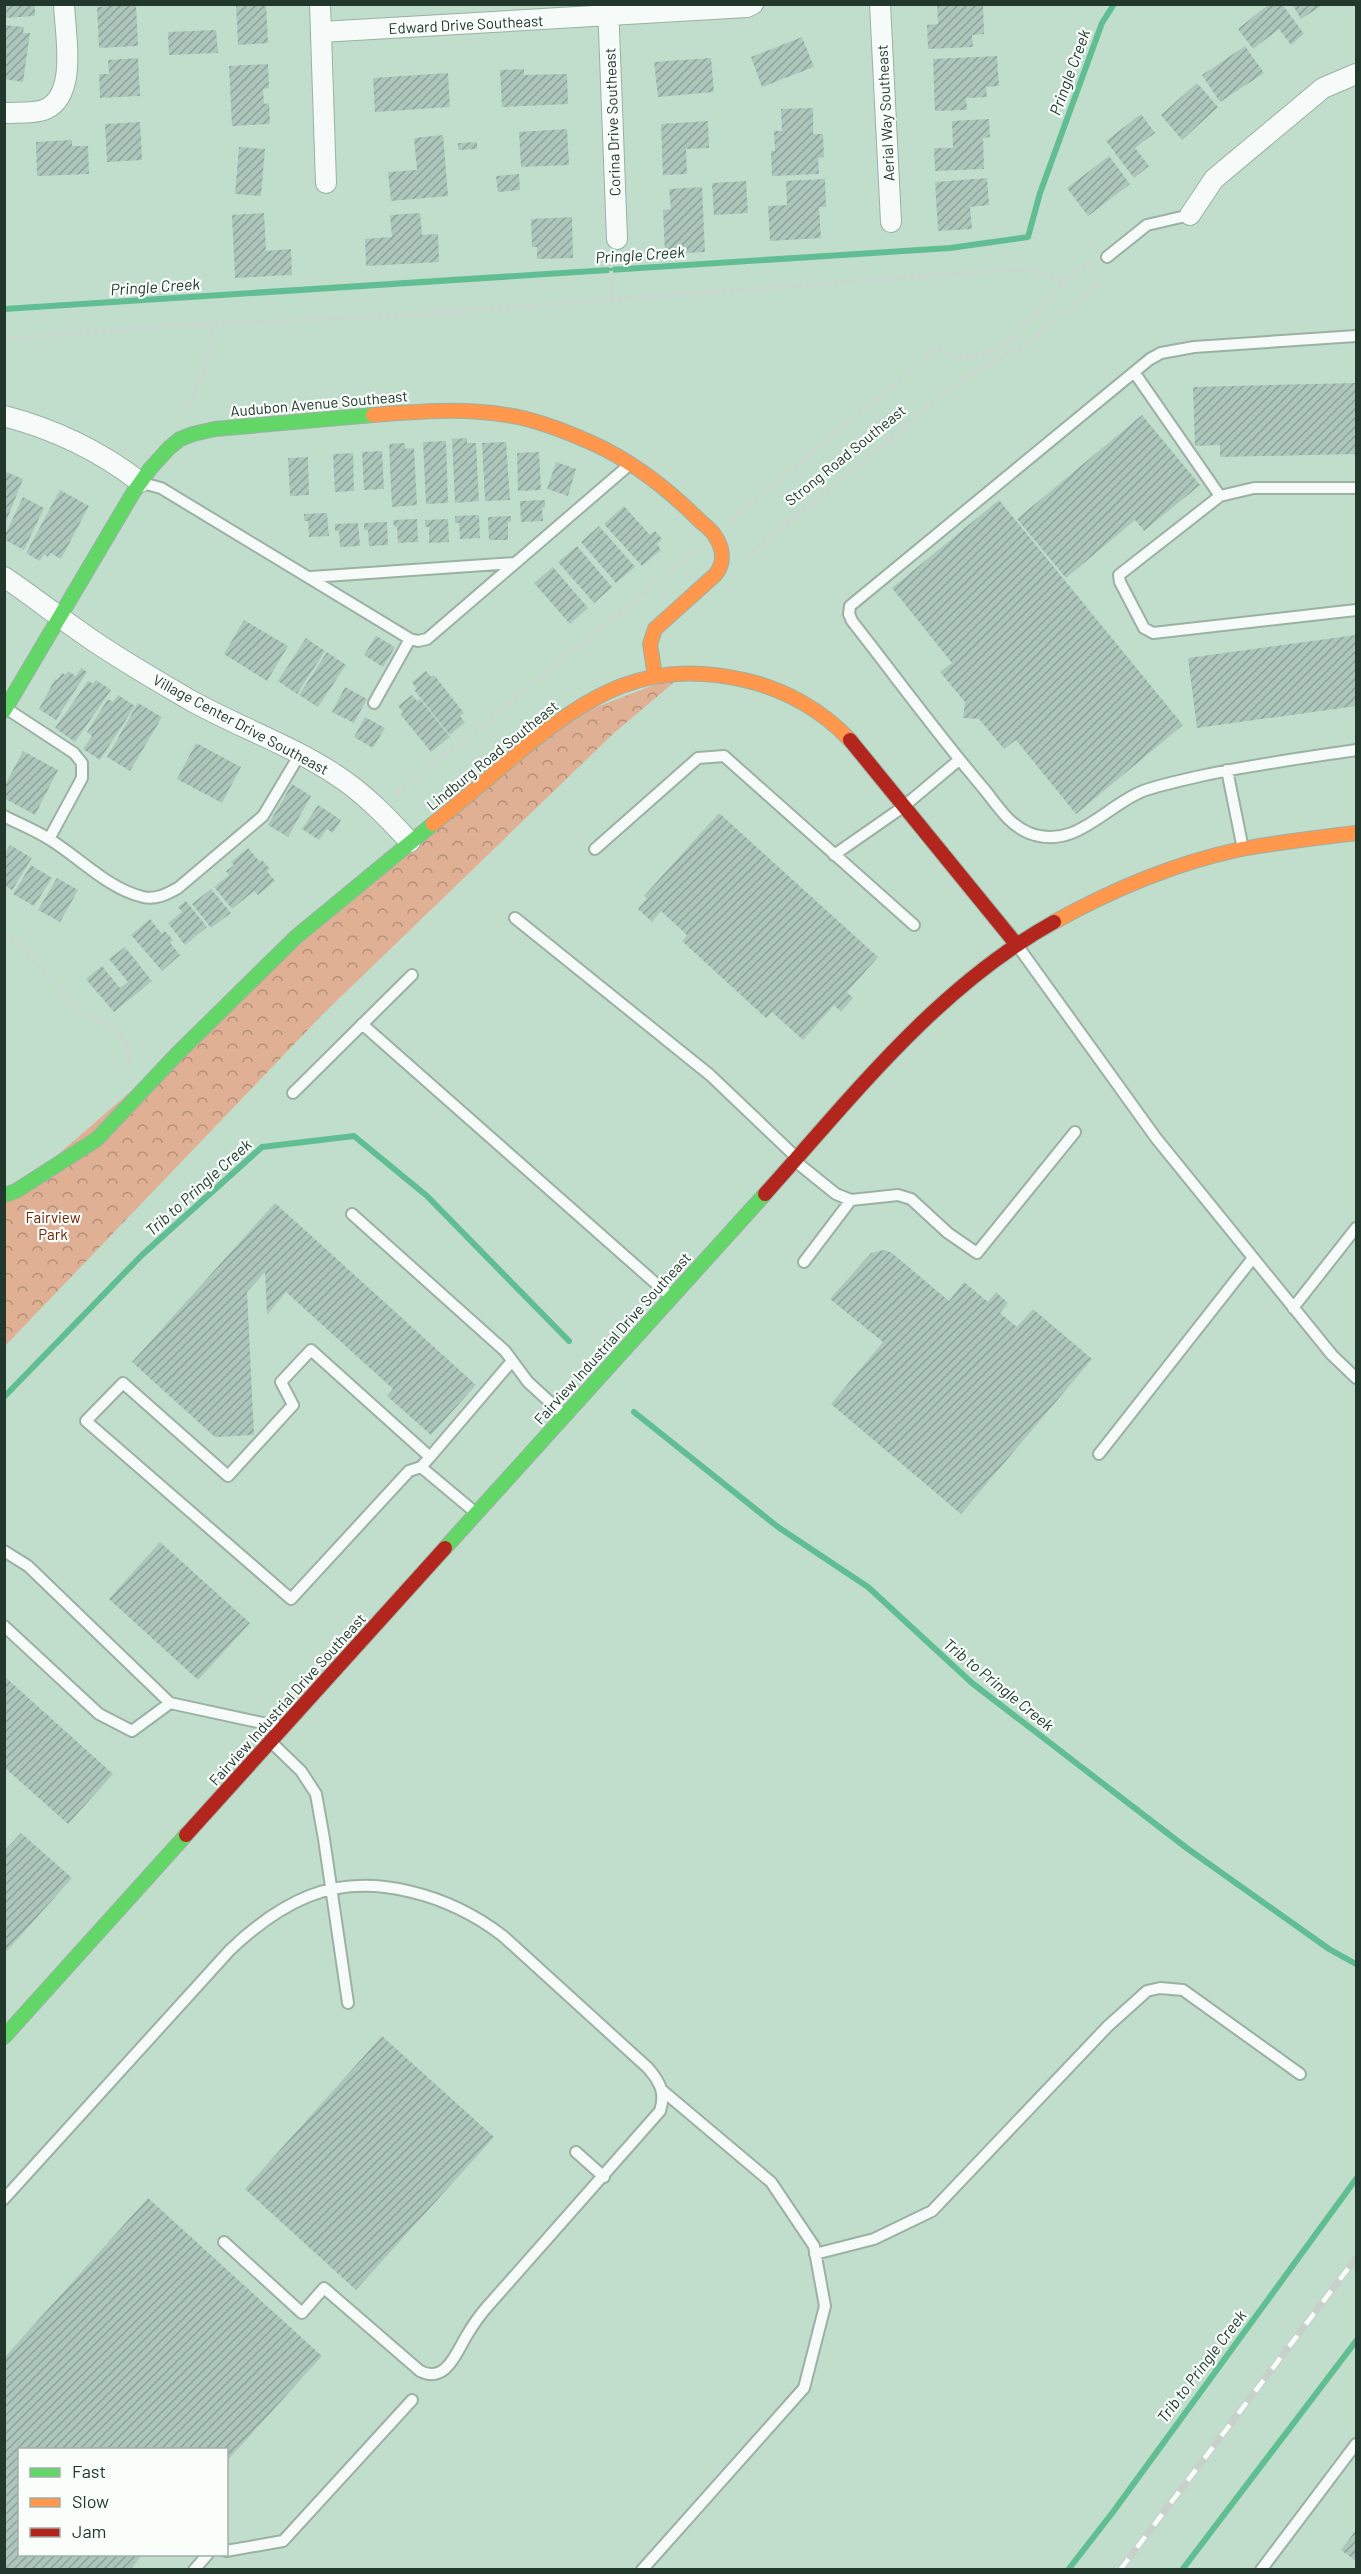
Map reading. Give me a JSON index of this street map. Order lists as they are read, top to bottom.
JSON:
{
  "streets": {
    "street": [
      "Edward Drive Southeast",
      "Aerial Way Southeast",
      "Corina Drive Southeast",
      "Audubon Avenue Southeast",
      "Village Center Drive Southeast",
      "Lindburg Road Southeast",
      "Fairview Industrial Drive Southeast"
    ],
    "path": ["Strong Road Southeast"]
  },
  "crossings": [
    ["Edward Drive Southeast", "Corina Drive Southeast"],
    ["Audubon Avenue Southeast", "Village Center Drive Southeast"],
    ["Village Center Drive Southeast", "Lindburg Road Southeast"],
    ["Lindburg Road Southeast", "Fairview Industrial Drive Southeast"]
  ],
  "water": ["Pringle Creek", "Trib to Pringle Creek"],
  "parks": ["Fairview Park"],
  "legend": ["Fast", "Slow", "Jam"]
}
